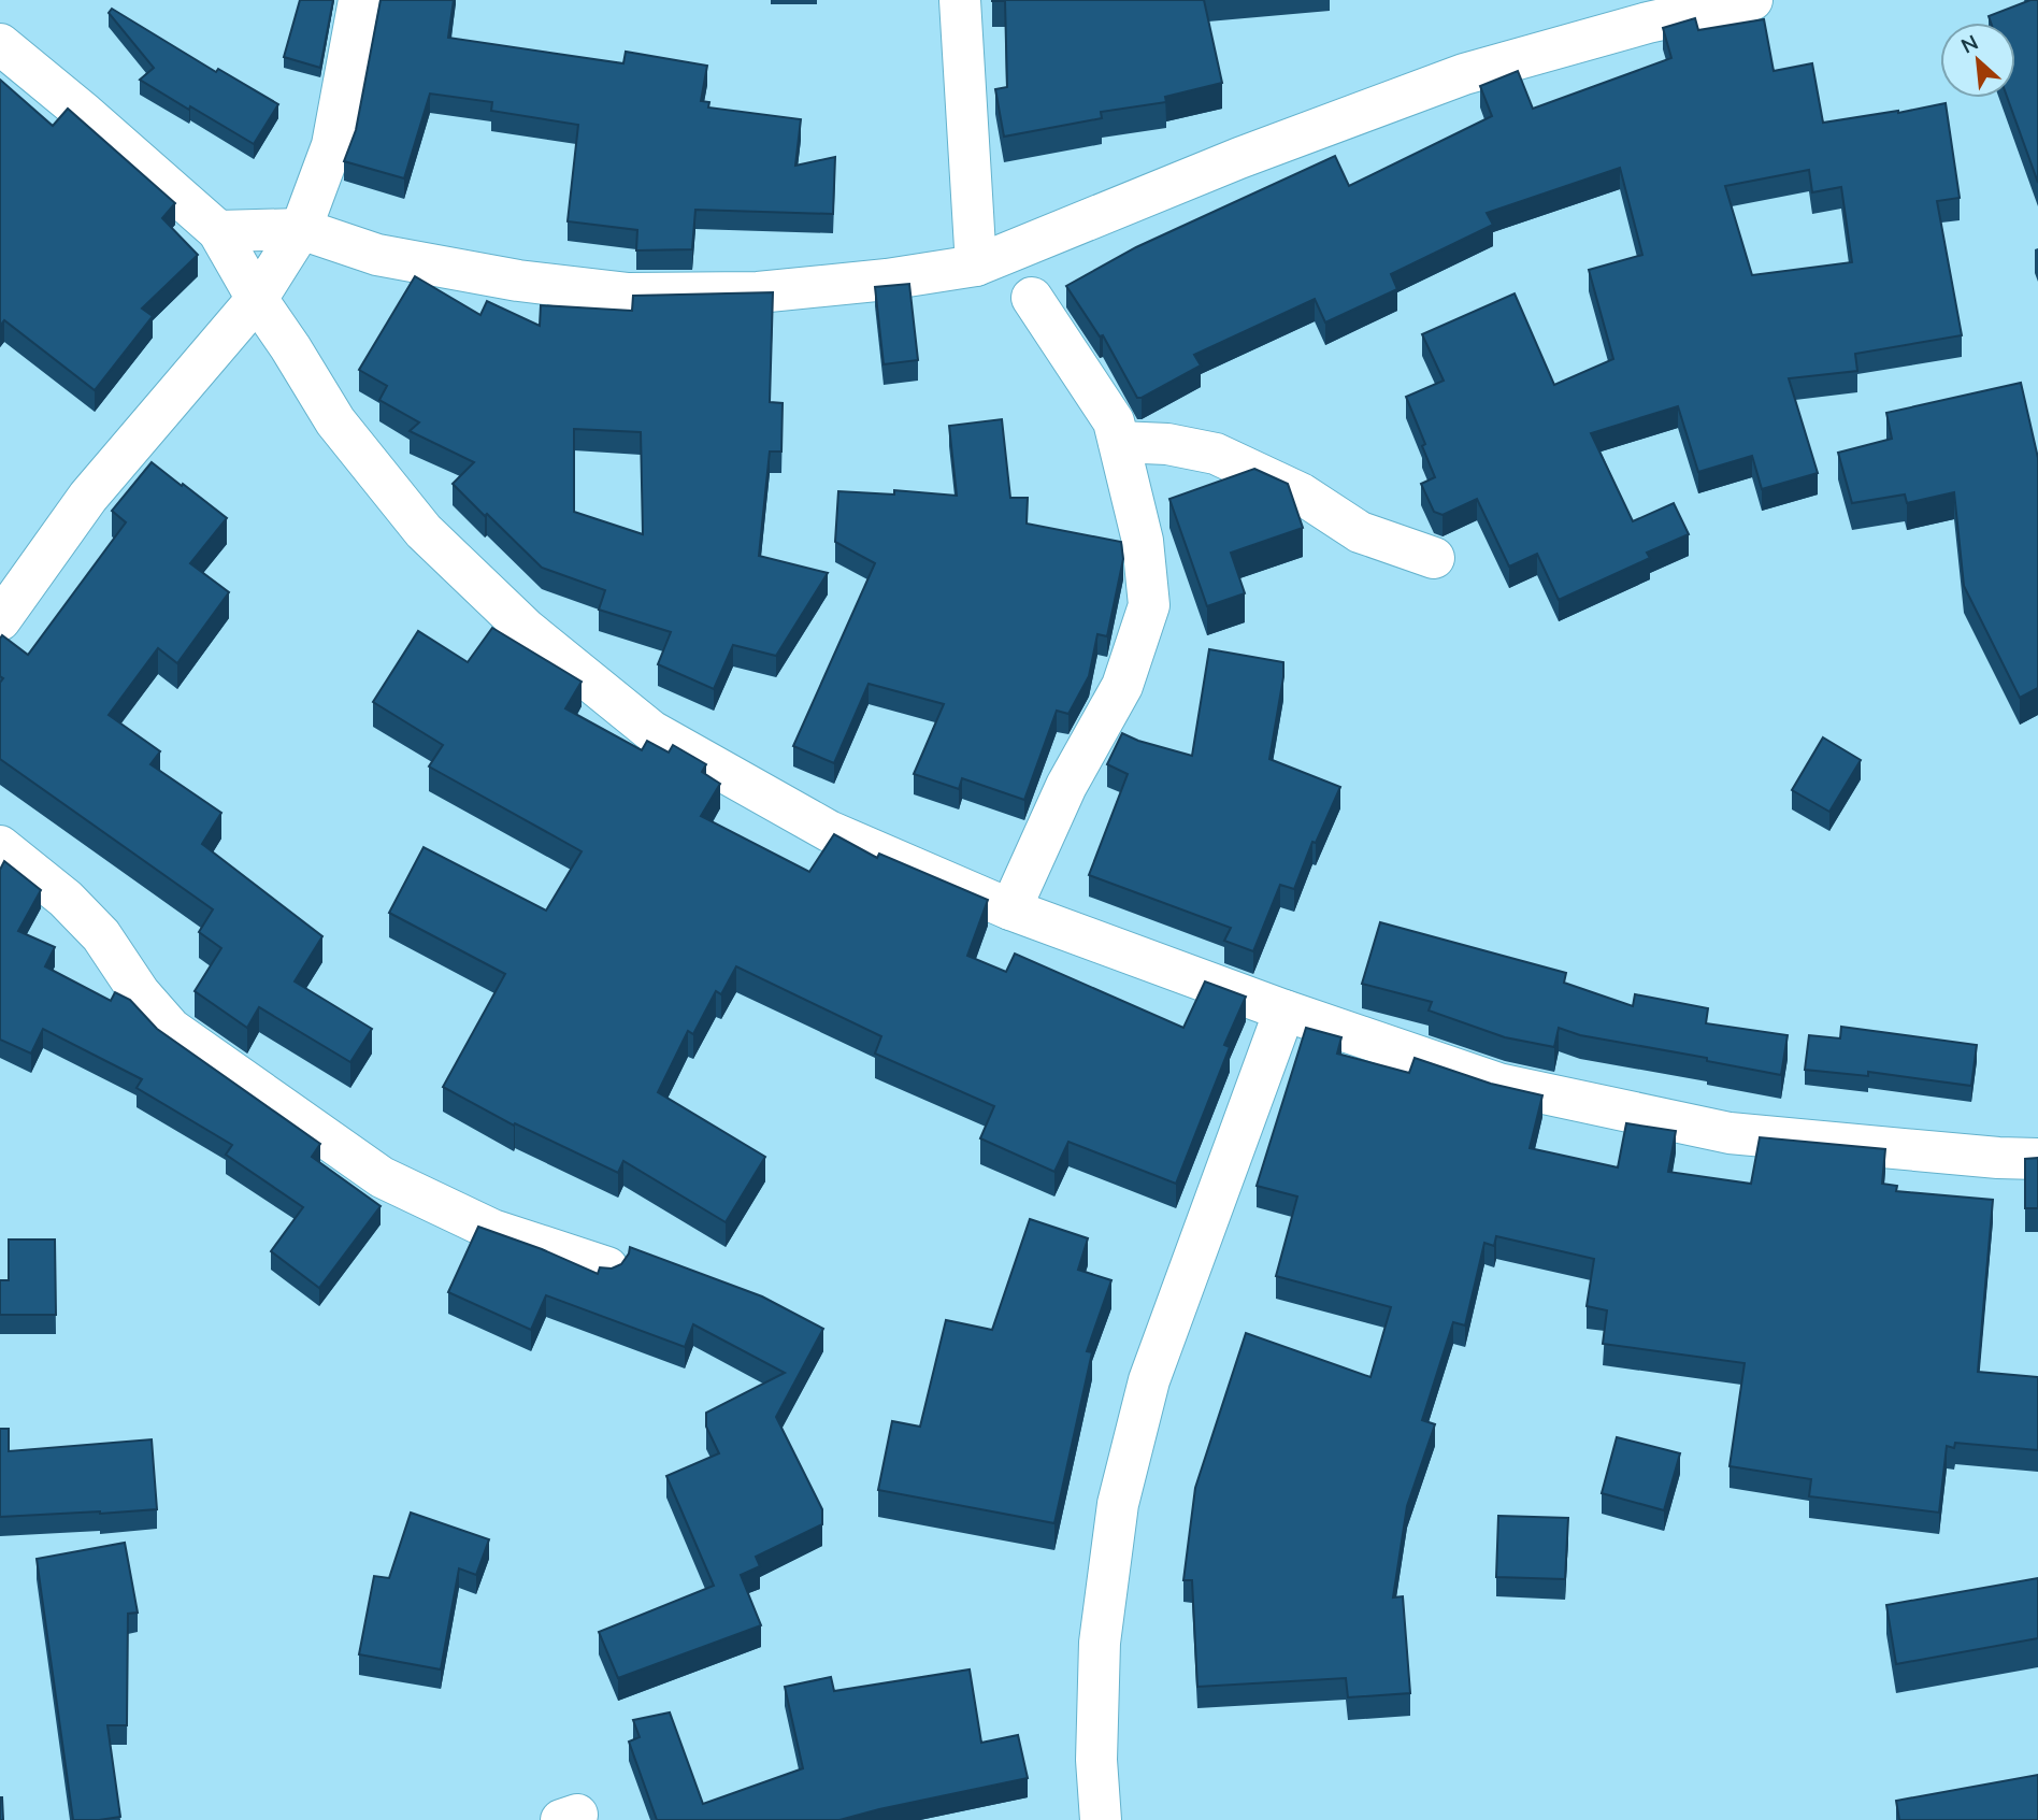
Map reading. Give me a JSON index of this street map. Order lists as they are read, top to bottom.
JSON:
{
  "north": "top left"
}
